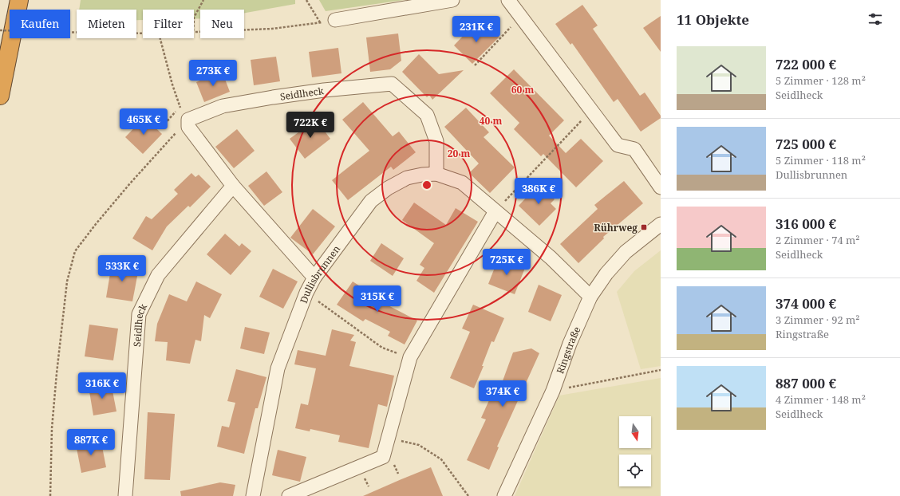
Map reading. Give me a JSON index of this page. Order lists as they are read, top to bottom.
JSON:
{
  "streets": {
    "street": ["Seidlheck", "Dullisbrunnen", "Ringstraße"]
  },
  "crossings": [
    ["Seidlheck", "Dullisbrunnen"],
    ["Dullisbrunnen", "Ringstraße"]
  ],
  "places": {
    "transit": ["Rührweg"]
  },
  "north": "bottom",
  "page": {
    "heading": "11 Objekte",
    "chip": [
      "Kaufen",
      "Mieten",
      "Filter",
      "Neu"
    ],
    "price": [
      "231K €",
      "273K €",
      "465K €",
      "722K €",
      "386K €",
      "725K €",
      "533K €",
      "315K €",
      "316K €",
      "374K €",
      "887K €"
    ],
    "list": [
      {
        "name": "722 000 €",
        "note": "5 Zimmer · 128 m² · Seidlheck"
      },
      {
        "name": "725 000 €",
        "note": "5 Zimmer · 118 m² · Dullisbrunnen"
      },
      {
        "name": "316 000 €",
        "note": "2 Zimmer · 74 m² · Seidlheck"
      },
      {
        "name": "374 000 €",
        "note": "3 Zimmer · 92 m² · Ringstraße"
      },
      {
        "name": "887 000 €",
        "note": "4 Zimmer · 148 m² · Seidlheck"
      }
    ]
  },
  "rings": ["60 m", "40 m", "20 m"]
}
